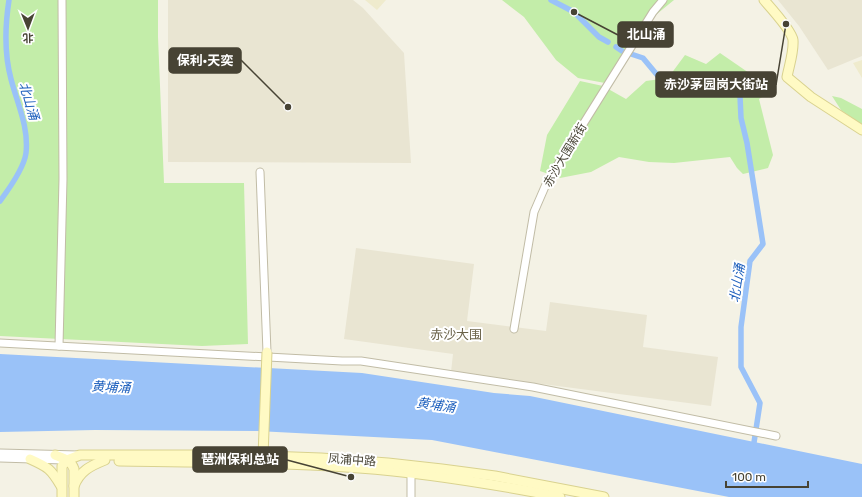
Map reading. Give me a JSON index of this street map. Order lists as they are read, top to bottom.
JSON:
{
  "streets": {
    "street": ["赤沙大围新街", "凤浦中路"]
  },
  "districts": ["赤沙大围"],
  "water": ["北山涌", "黄埔涌"],
  "places": [
    "北山涌",
    "赤沙茅园岗大街站",
    "保利·天奕",
    "琶洲保利总站"
  ],
  "scale_bar": "100 m",
  "north": "bottom"
}
